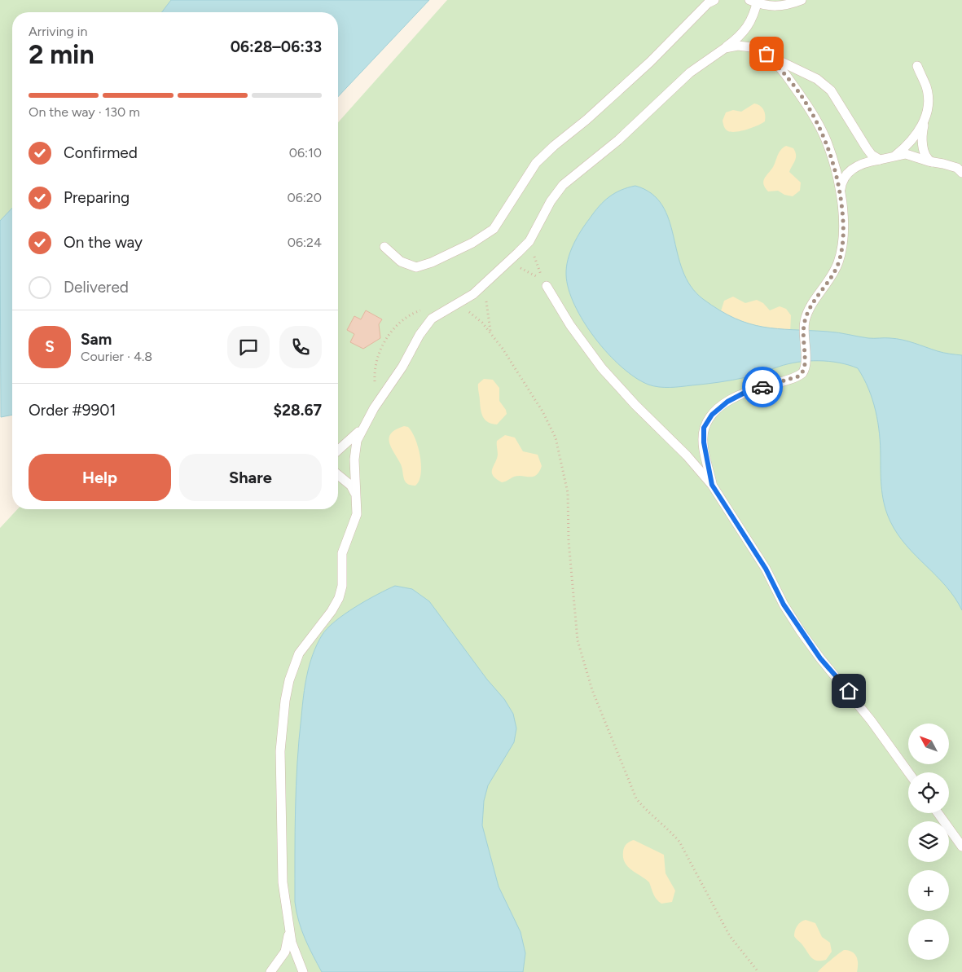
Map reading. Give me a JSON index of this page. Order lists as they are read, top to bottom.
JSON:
{
  "north": "top left",
  "page": {
    "heading": ["2 min", "Arriving in", "06:28–06:33"],
    "panel": [
      "Sam",
      "Courier · 4.8",
      "Order #9901",
      "$28.67"
    ],
    "bar": "On the way · 130 m",
    "list": [
      ["Confirmed", "06:10"],
      ["Preparing", "06:20"],
      ["On the way", "06:24"],
      "Delivered"
    ],
    "round": "S",
    "buttons": ["Help", "Share"],
    "map_buttons": ["+", "−"]
  }
}
